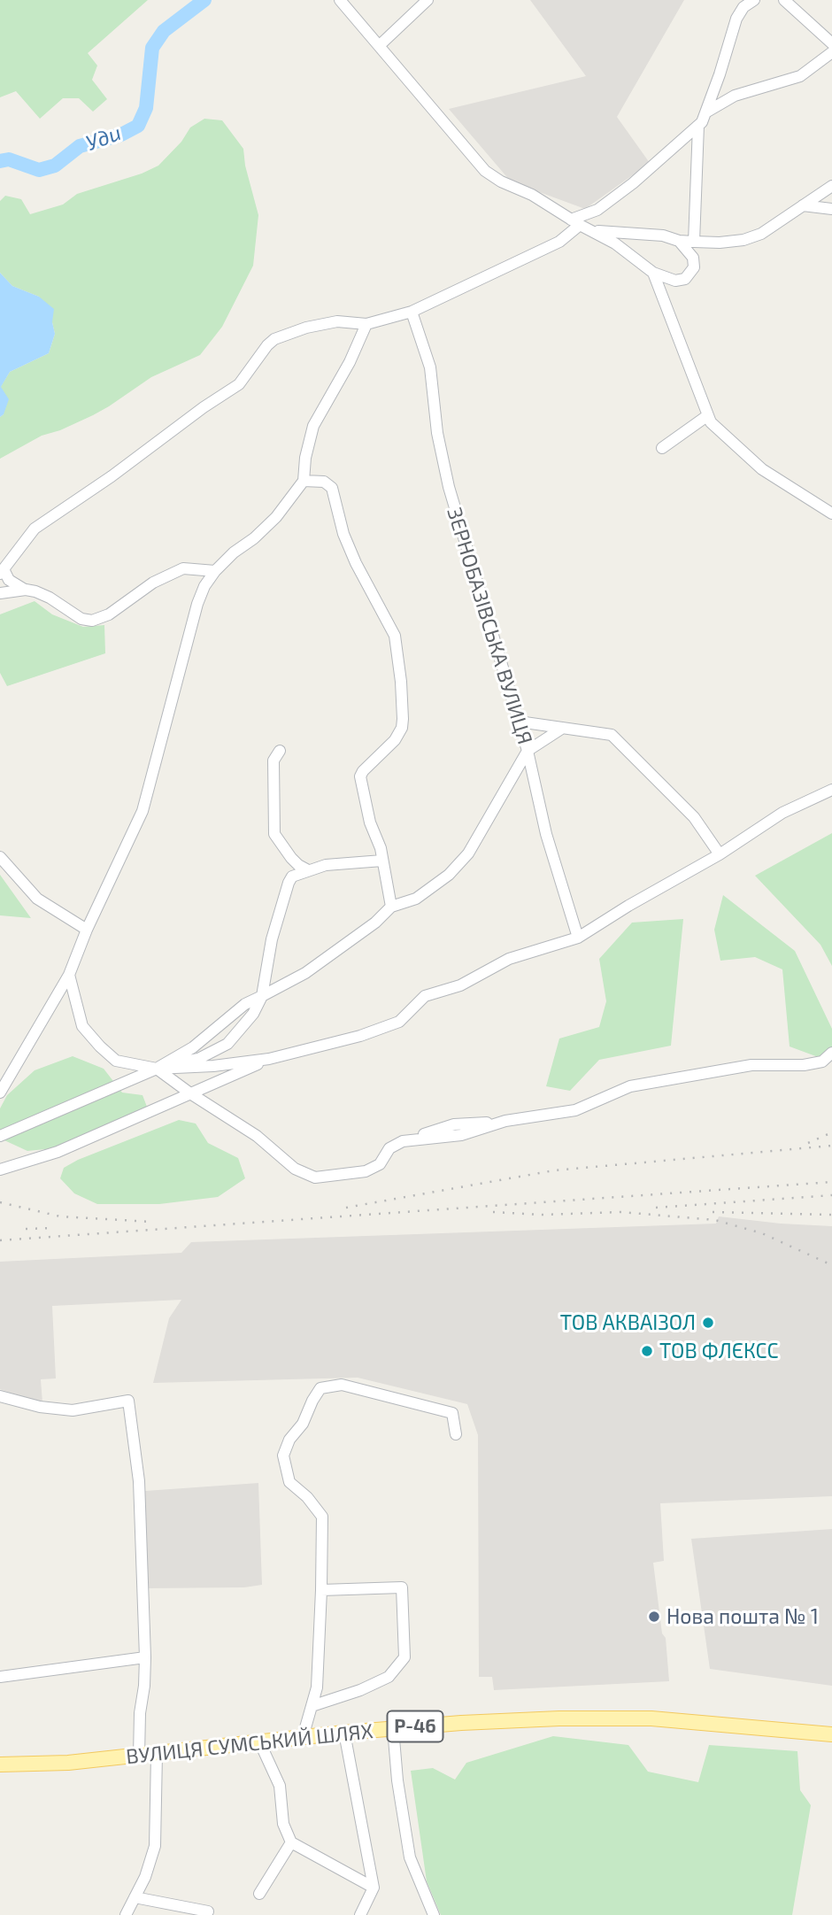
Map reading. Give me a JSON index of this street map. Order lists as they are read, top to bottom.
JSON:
{
  "streets": {
    "main road": ["Р-46", "ВУЛИЦЯ СУМСЬКИЙ ШЛЯХ"],
    "street": ["ЗЕРНОБАЗІВСЬКА ВУЛИЦЯ"]
  },
  "water": ["Уди"],
  "places": ["ТОВ АКВАІЗОЛ", "ТОВ ФЛЄКСС", "Нова пошта № 1"]
}
